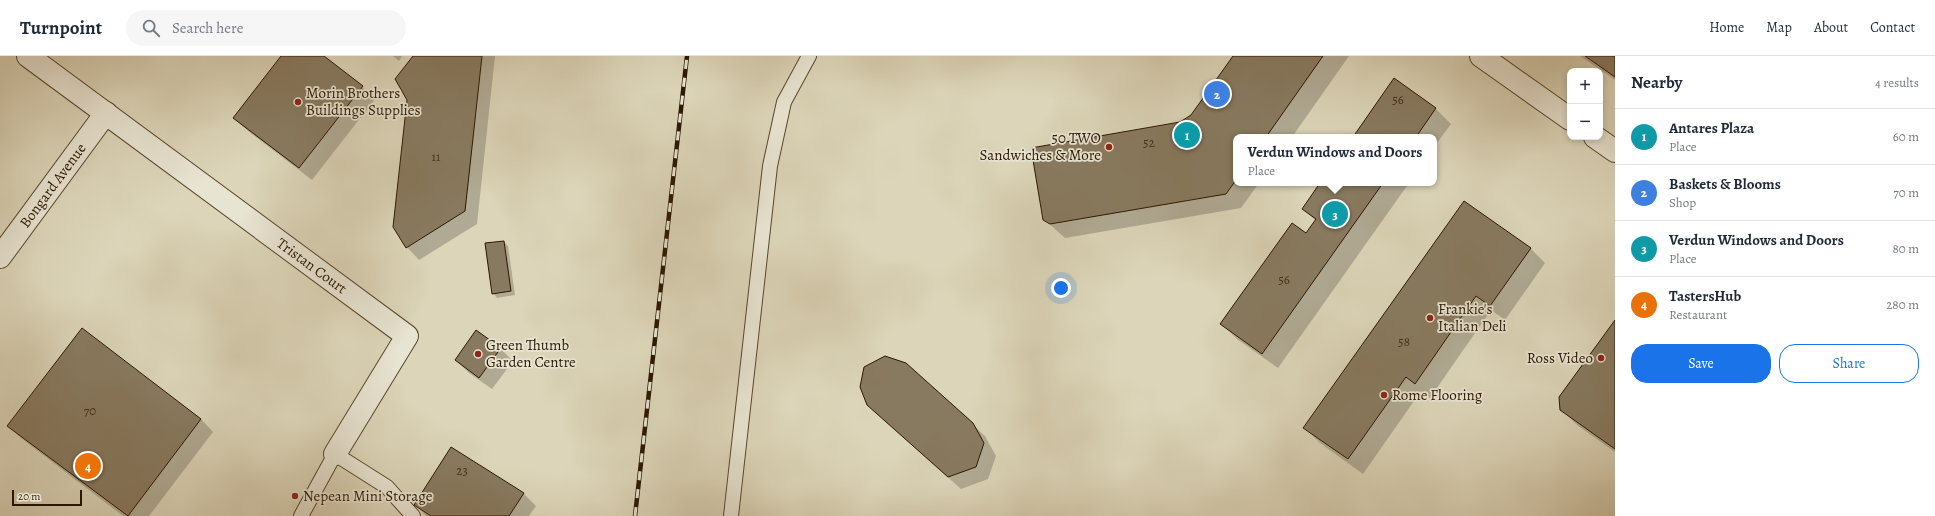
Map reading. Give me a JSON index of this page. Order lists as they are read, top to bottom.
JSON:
{
  "streets": {
    "street": ["Bongard Avenue", "Tristan Court"]
  },
  "crossings": [
    ["Bongard Avenue", "Tristan Court"]
  ],
  "places": [
    "Morin Brothers Buildings Supplies",
    "50 TWO Sandwiches & More",
    "Frankie's Italian Deli",
    "Green Thumb Garden Centre",
    "Ross Video",
    "Rome Flooring",
    "Nepean Mini Storage"
  ],
  "house_numbers": [
    "56",
    "52",
    "11",
    "56",
    "58",
    "70",
    "23"
  ],
  "scale_bar": "20 m",
  "page": {
    "header": "Turnpoint",
    "search": "Search here",
    "nav": [
      "Home",
      "Map",
      "About",
      "Contact"
    ],
    "heading": ["Nearby", "4 results"],
    "map_buttons": ["+", "−"],
    "pins": [
      "2",
      "1",
      "3",
      "4"
    ],
    "list": [
      {
        "mark": "1",
        "name": "Antares Plaza",
        "note": "Place",
        "value": "60 m"
      },
      {
        "mark": "2",
        "name": "Baskets & Blooms",
        "note": "Shop",
        "value": "70 m"
      },
      {
        "mark": "3",
        "name": "Verdun Windows and Doors",
        "note": "Place",
        "value": "80 m"
      },
      {
        "mark": "4",
        "name": "TastersHub",
        "note": "Restaurant",
        "value": "280 m"
      }
    ],
    "popup": ["Verdun Windows and Doors", "Place"],
    "buttons": ["Save", "Share"],
    "scale": "20 m"
  }
}
